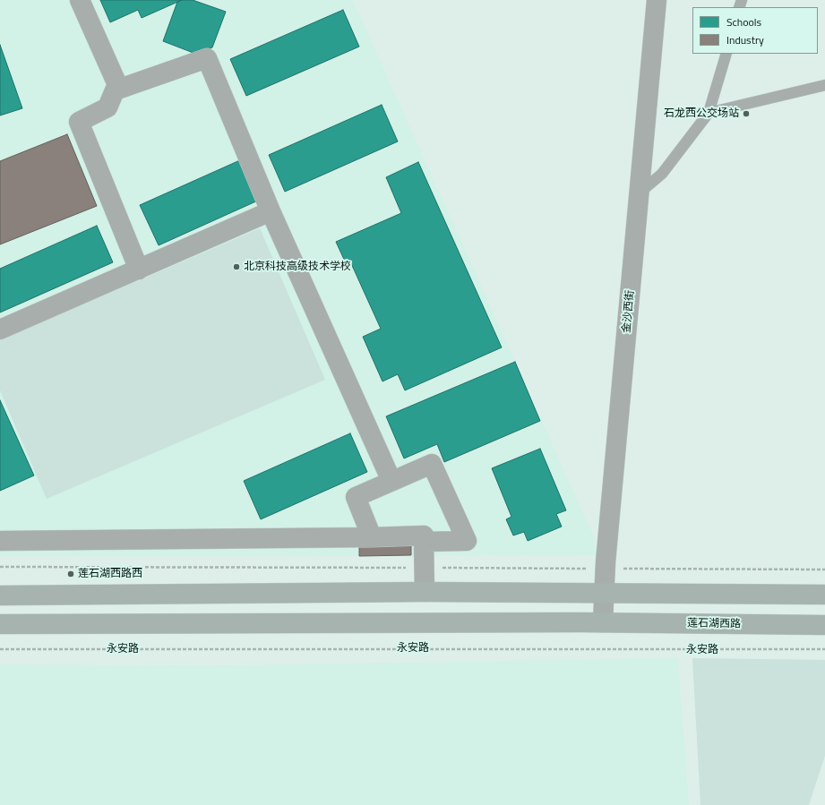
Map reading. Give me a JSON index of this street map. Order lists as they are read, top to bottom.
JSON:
{
  "streets": {
    "main road": ["莲石湖西路"],
    "street": ["金沙西街"],
    "path": ["永安路"]
  },
  "crossings": [
    ["金沙西街", "莲石湖西路"]
  ],
  "places": ["石龙西公交场站", "北京科技高级技术学校", "莲石湖西路西"],
  "legend": ["Schools", "Industry"]
}
